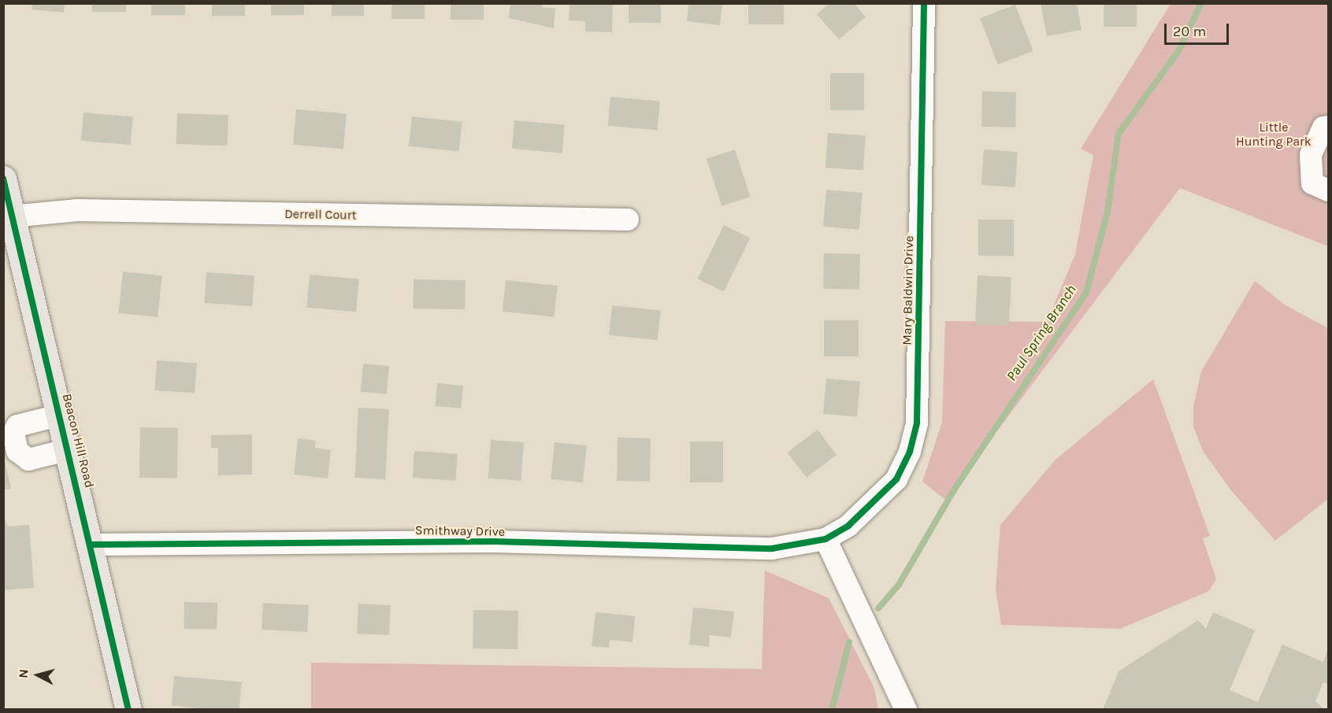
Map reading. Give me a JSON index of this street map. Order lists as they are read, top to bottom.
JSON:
{
  "streets": {
    "main road": ["Beacon Hill Road"],
    "street": ["Derrell Court", "Mary Baldwin Drive", "Smithway Drive"]
  },
  "crossings": [
    ["Derrell Court", "Beacon Hill Road"],
    ["Mary Baldwin Drive", "Smithway Drive"],
    ["Beacon Hill Road", "Smithway Drive"]
  ],
  "water": ["Paul Spring Branch"],
  "parks": ["Little Hunting Park"],
  "scale_bar": "20 m",
  "north": "left"
}
